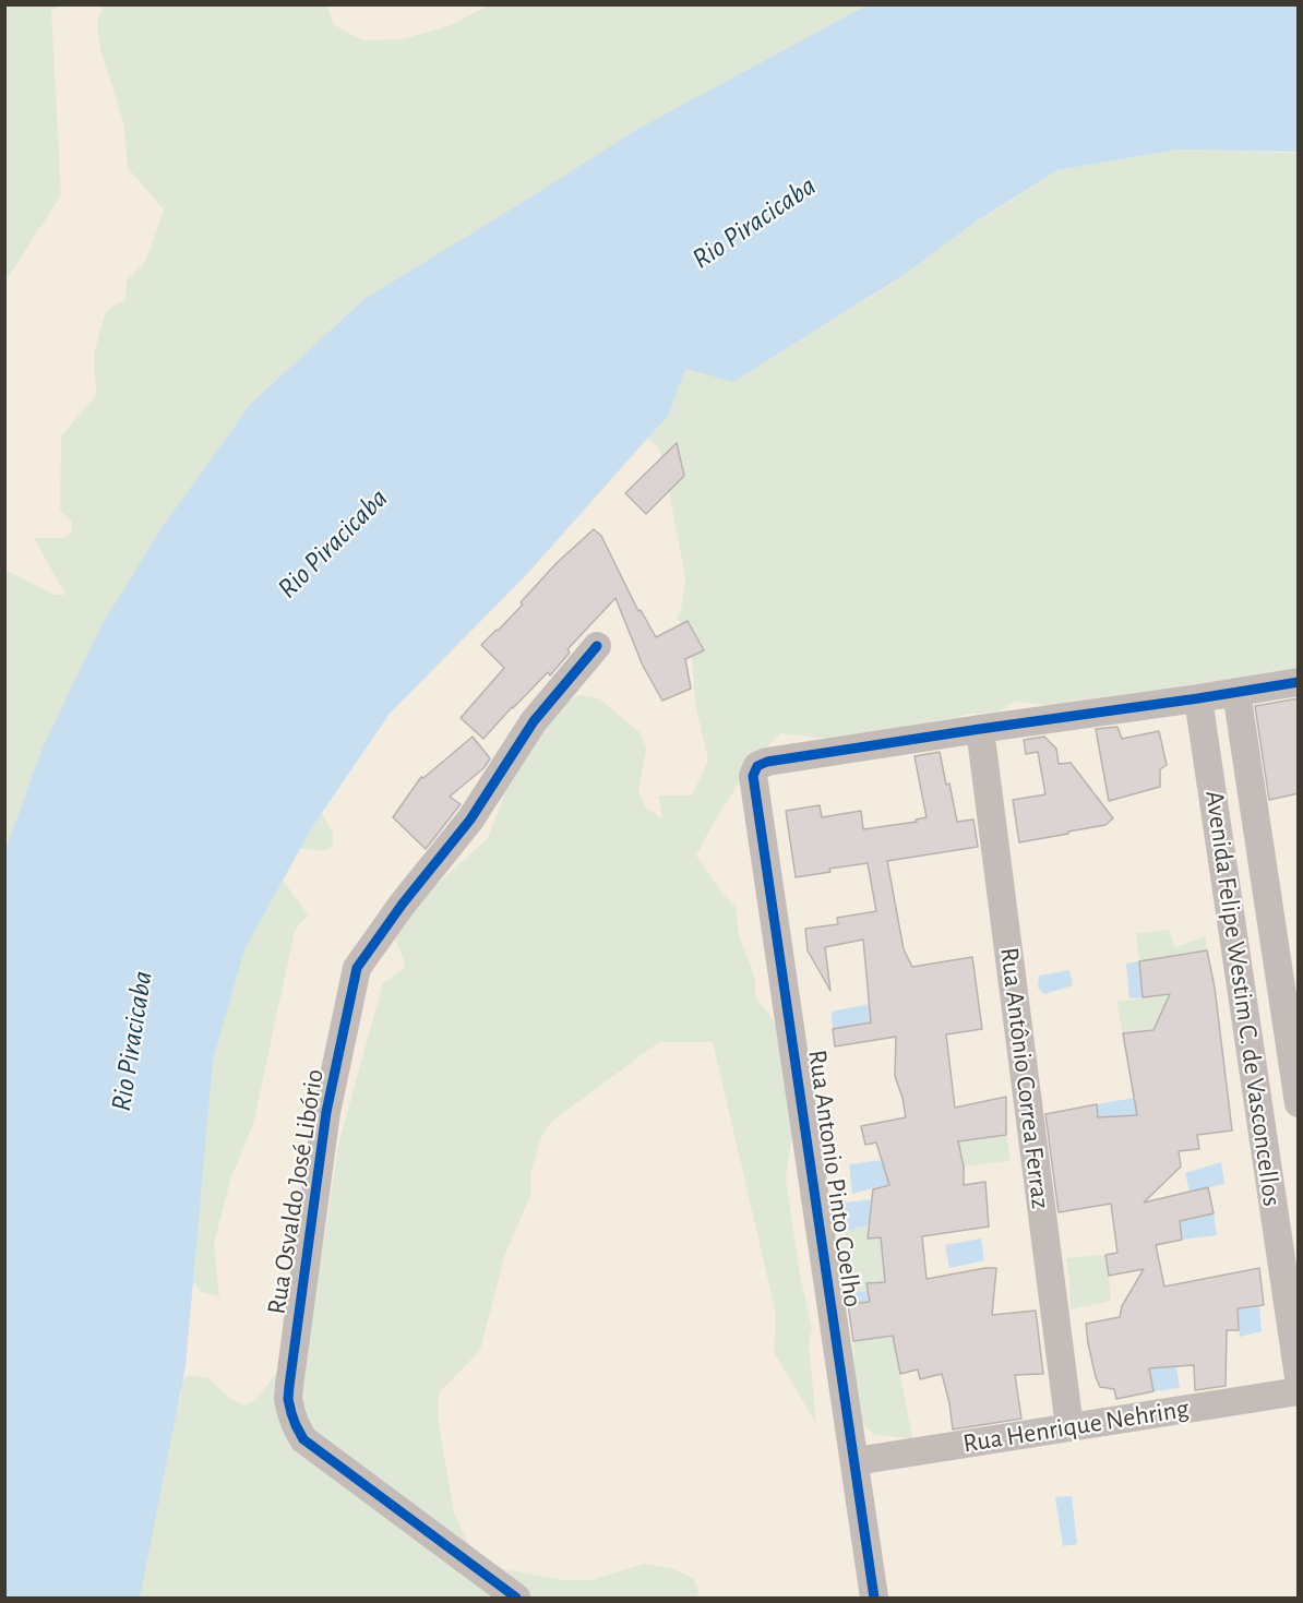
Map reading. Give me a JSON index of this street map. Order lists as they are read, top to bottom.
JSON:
{
  "streets": {
    "street": [
      "Avenida Felipe Westim C. de Vasconcellos",
      "Rua Antônio Correa Ferraz",
      "Rua Antonio Pinto Coelho",
      "Rua Osvaldo José Libório",
      "Rua Henrique Nehring"
    ]
  },
  "crossings": [
    ["Rua Antônio Correa Ferraz", "Rua Antonio Pinto Coelho"],
    ["Rua Antônio Correa Ferraz", "Rua Henrique Nehring"],
    ["Rua Antonio Pinto Coelho", "Rua Henrique Nehring"]
  ],
  "water": ["Rio Piracicaba"]
}
